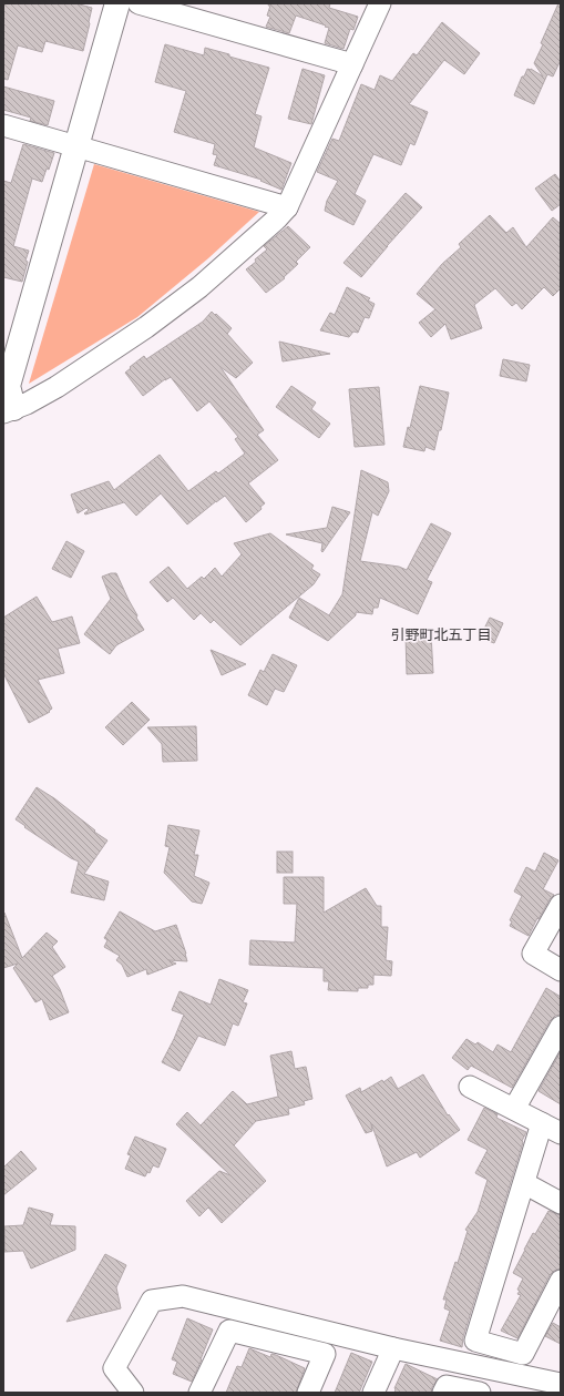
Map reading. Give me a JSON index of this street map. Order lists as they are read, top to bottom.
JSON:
{
  "districts": ["引野町北五丁目"]
}
